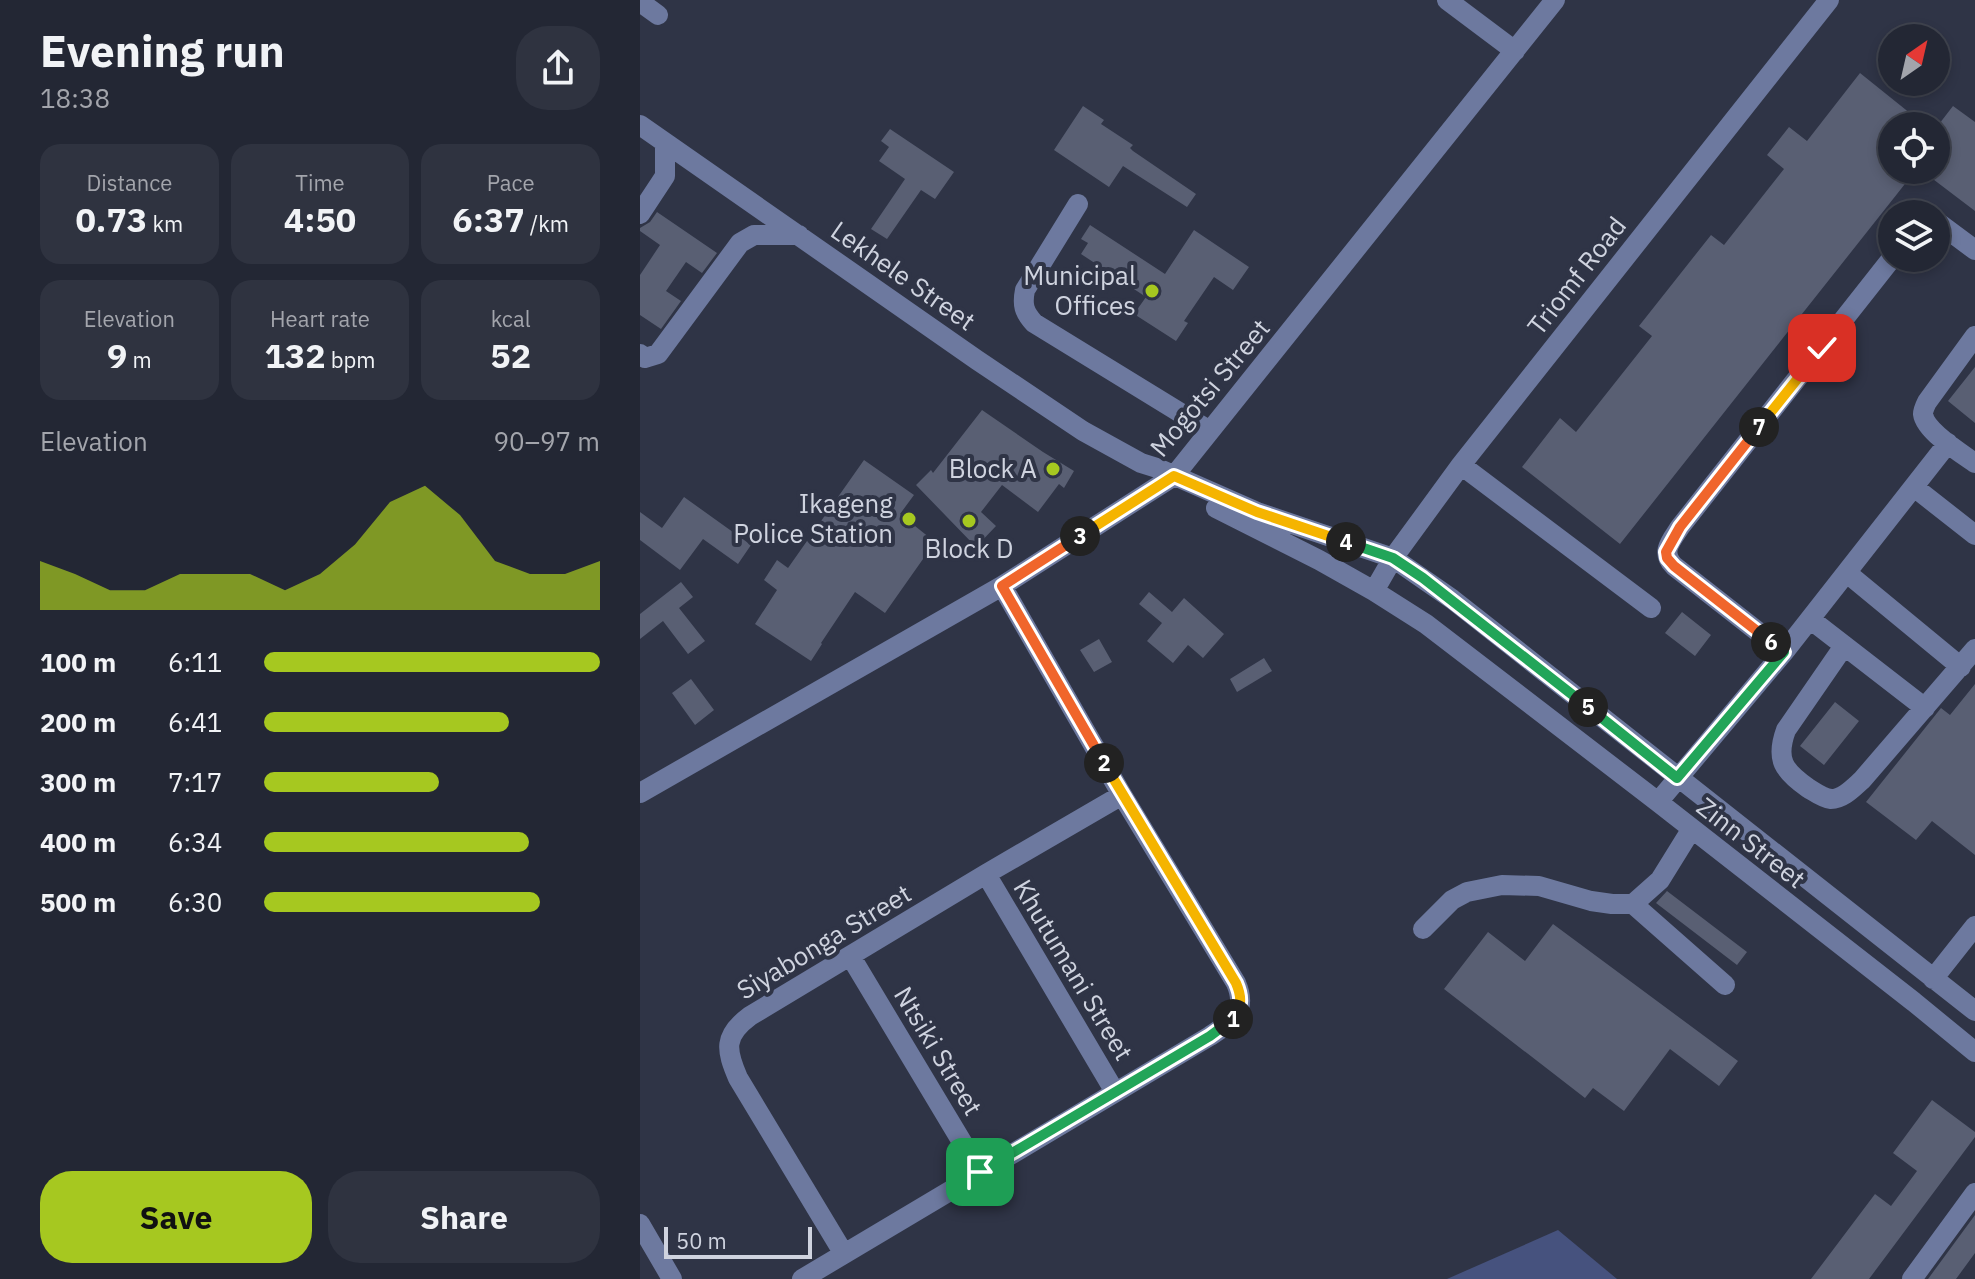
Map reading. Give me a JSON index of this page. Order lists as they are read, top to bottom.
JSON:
{
  "streets": {
    "street": [
      "Lekhele Street",
      "Triomf Road",
      "Mogotsi Street",
      "Zinn Street",
      "Siyabonga Street",
      "Khutumani Street",
      "Ntsiki Street"
    ]
  },
  "crossings": [
    ["Lekhele Street", "Mogotsi Street"],
    ["Lekhele Street", "Zinn Street"],
    ["Triomf Road", "Zinn Street"],
    ["Mogotsi Street", "Zinn Street"],
    ["Siyabonga Street", "Khutumani Street"],
    ["Siyabonga Street", "Ntsiki Street"]
  ],
  "places": [
    "Municipal Offices",
    "Block A",
    "Ikageng Police Station",
    "Block D"
  ],
  "scale_bar": "50 m",
  "north": "top right",
  "page": {
    "heading": ["Evening run", "18:38"],
    "stats": [
      ["Distance", "0.73 km"],
      ["Time", "4:50"],
      ["Pace", "6:37 /km"],
      ["Elevation", "9 m"],
      ["Heart rate", "132 bpm"],
      ["kcal", "52"]
    ],
    "pins": [
      "7",
      "3",
      "4",
      "6",
      "5",
      "2",
      "1"
    ],
    "chart": ["Elevation", "90–97 m"],
    "list": [
      {
        "name": "100 m",
        "note": "6:11"
      },
      {
        "name": "200 m",
        "note": "6:41"
      },
      {
        "name": "300 m",
        "note": "7:17"
      },
      {
        "name": "400 m",
        "note": "6:34"
      },
      {
        "name": "500 m",
        "note": "6:30"
      }
    ],
    "buttons": ["Save", "Share"],
    "scale": "50 m"
  }
}
